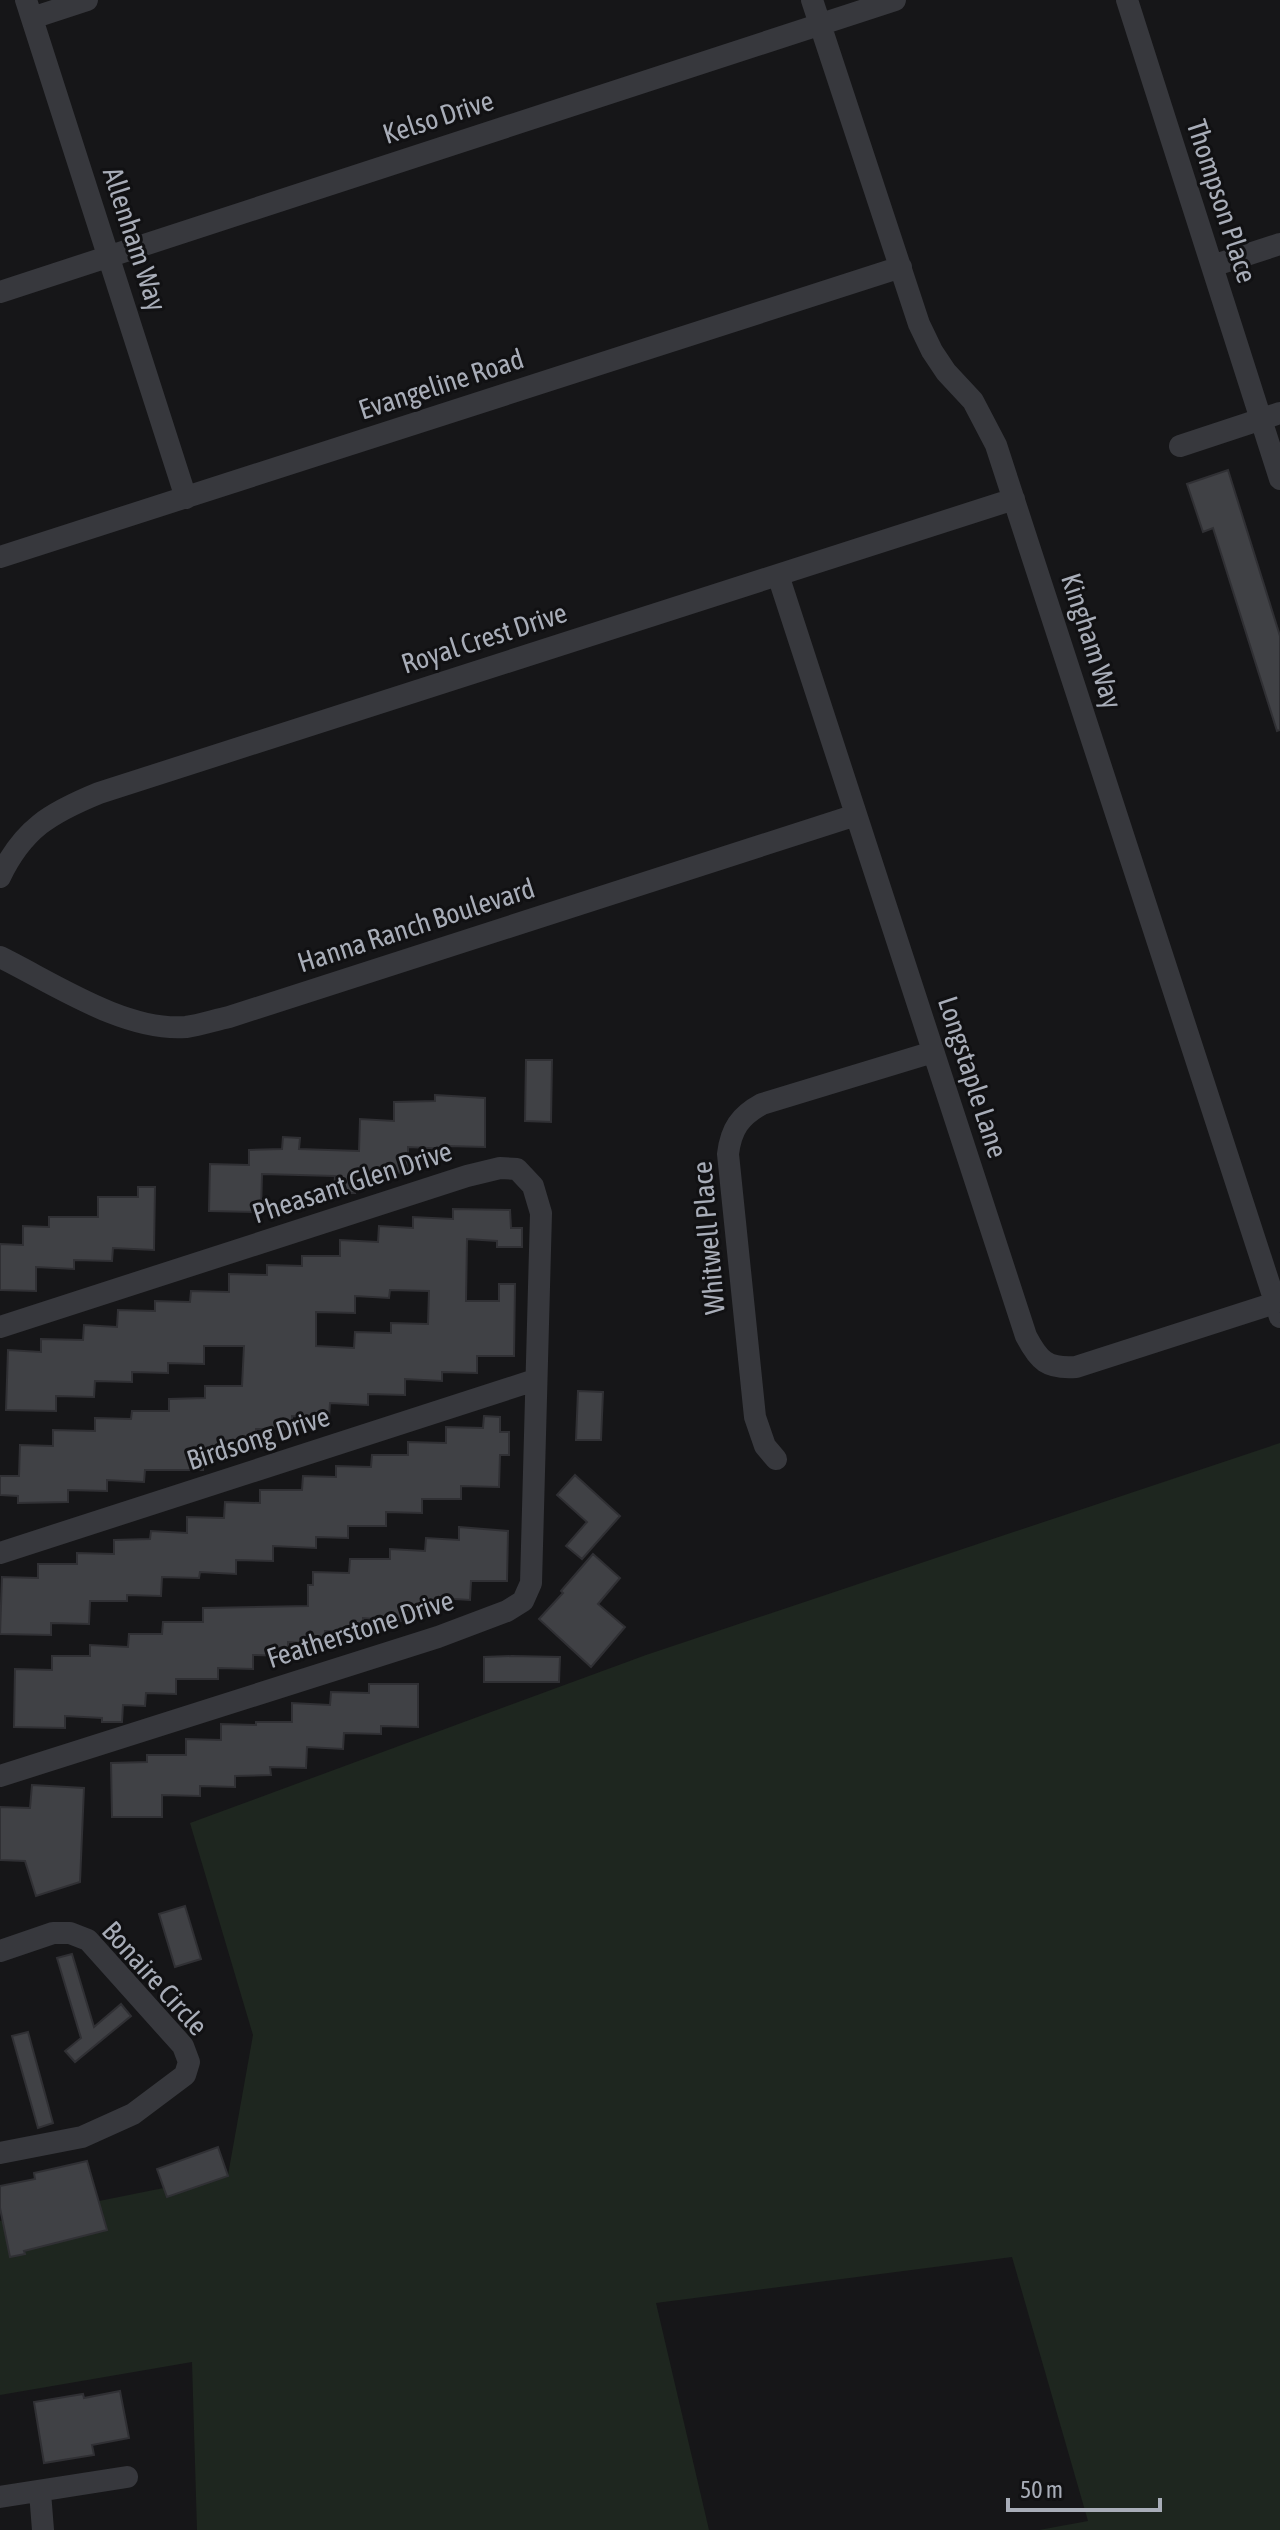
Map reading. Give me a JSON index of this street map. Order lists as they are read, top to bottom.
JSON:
{
  "streets": {
    "street": [
      "Kelso Drive",
      "Thompson Place",
      "Allenham Way",
      "Evangeline Road",
      "Royal Crest Drive",
      "Kingham Way",
      "Hanna Ranch Boulevard",
      "Longstaple Lane",
      "Pheasant Glen Drive",
      "Whitwell Place",
      "Birdsong Drive",
      "Featherstone Drive",
      "Bonaire Circle"
    ]
  },
  "crossings": [
    ["Kelso Drive", "Allenham Way"],
    ["Kelso Drive", "Kingham Way"],
    ["Allenham Way", "Evangeline Road"],
    ["Evangeline Road", "Kingham Way"],
    ["Royal Crest Drive", "Kingham Way"],
    ["Royal Crest Drive", "Longstaple Lane"],
    ["Kingham Way", "Longstaple Lane"],
    ["Hanna Ranch Boulevard", "Longstaple Lane"],
    ["Longstaple Lane", "Whitwell Place"],
    ["Pheasant Glen Drive", "Birdsong Drive"],
    ["Pheasant Glen Drive", "Featherstone Drive"],
    ["Birdsong Drive", "Featherstone Drive"]
  ],
  "scale_bar": "50 m"
}
